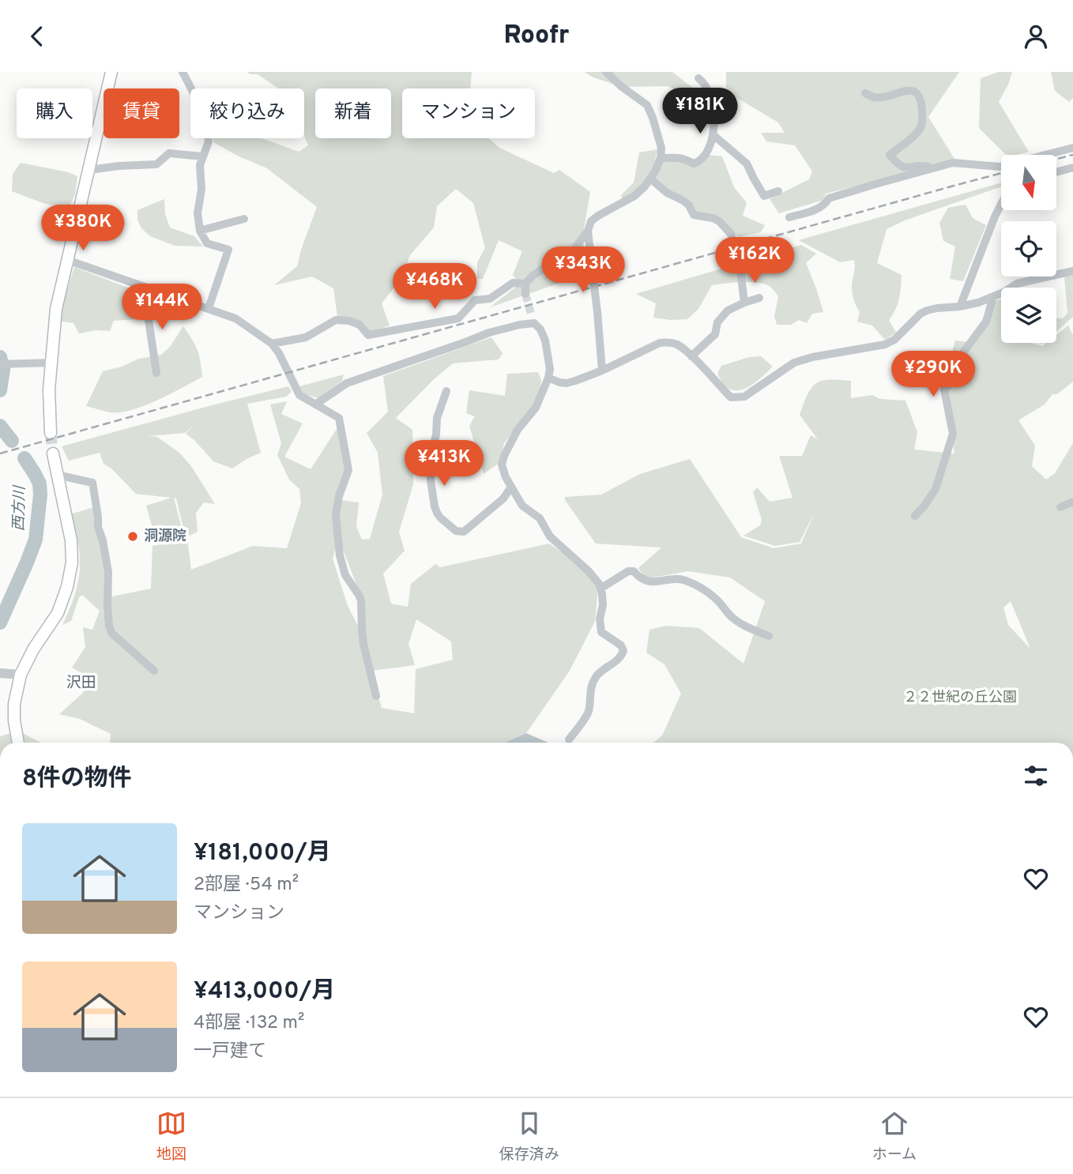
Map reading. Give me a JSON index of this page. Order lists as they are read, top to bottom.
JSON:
{
  "districts": ["沢田"],
  "water": ["西方川"],
  "parks": ["２２世紀の丘公園"],
  "places": ["洞源院"],
  "north": "bottom",
  "page": {
    "header": "Roofr",
    "price": [
      "¥181K",
      "¥380K",
      "¥162K",
      "¥343K",
      "¥468K",
      "¥144K",
      "¥290K",
      "¥413K"
    ],
    "chip": [
      "購入",
      "賃貸",
      "絞り込み",
      "新着",
      "マンション"
    ],
    "heading": "8件の物件",
    "list": [
      {
        "name": "¥181,000/月",
        "note": "2部屋 · 54 m² · マンション"
      },
      {
        "name": "¥413,000/月",
        "note": "4部屋 · 132 m² · 一戸建て"
      }
    ],
    "tabs": ["地図", "保存済み", "ホーム"]
  }
}
